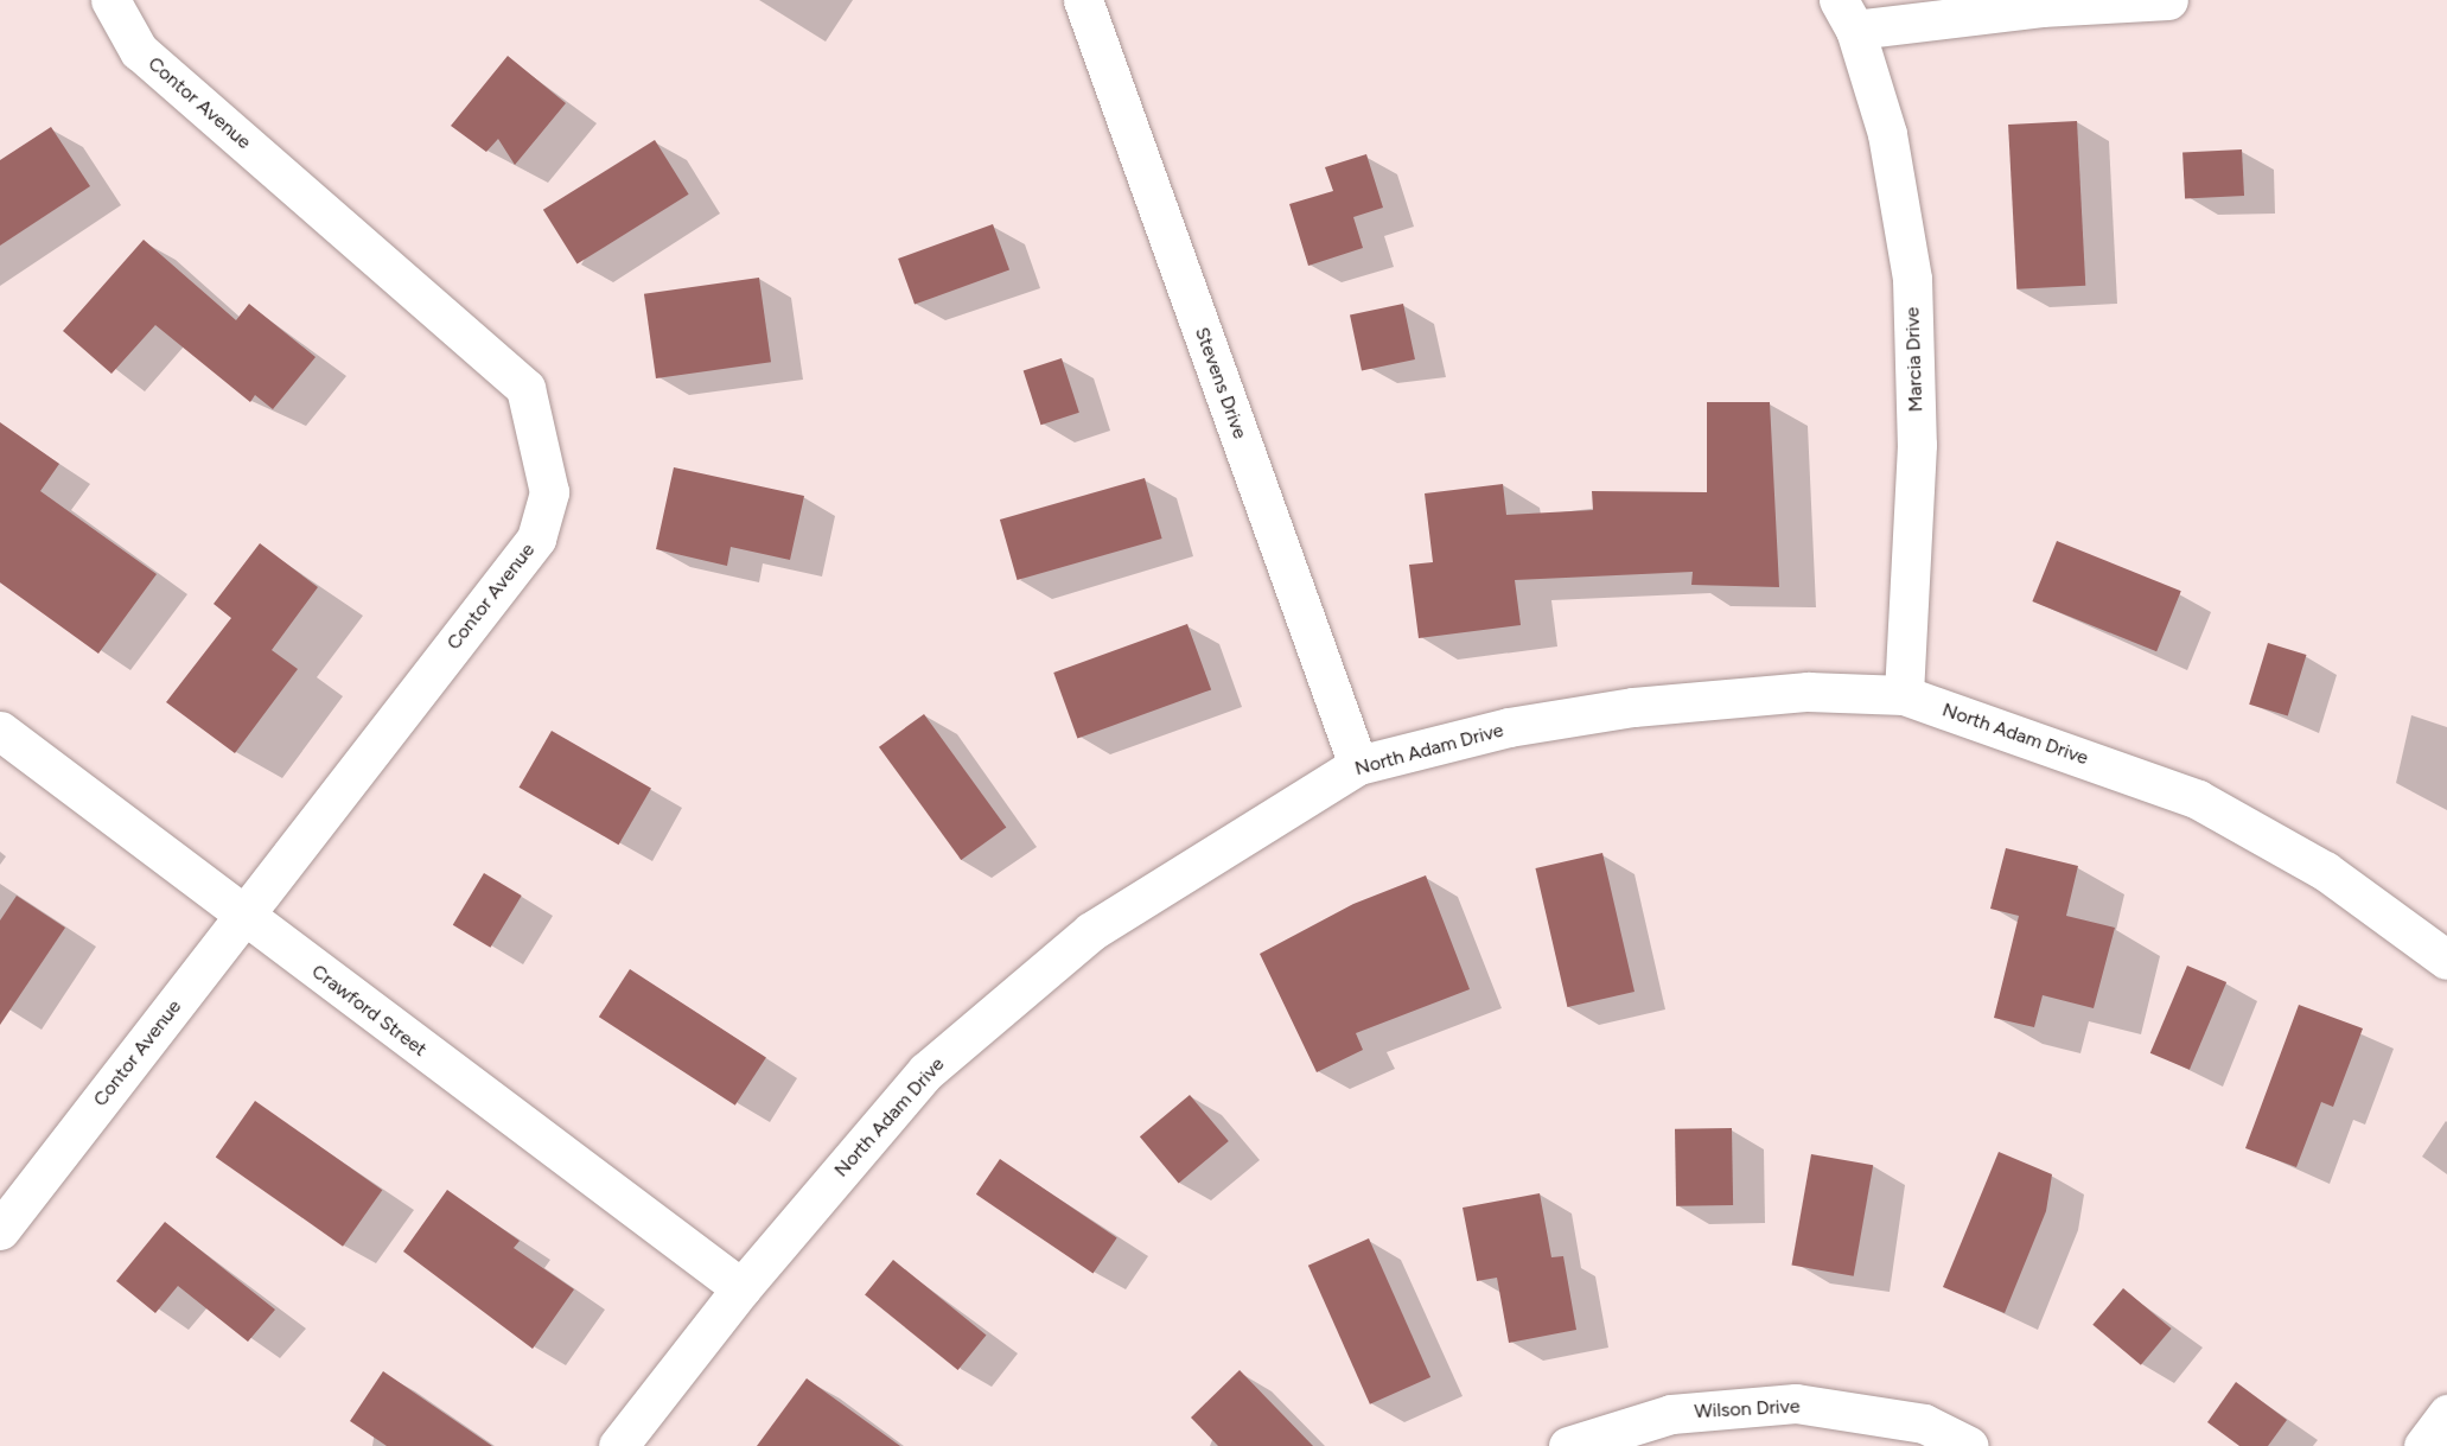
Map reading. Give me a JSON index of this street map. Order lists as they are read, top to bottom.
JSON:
{
  "streets": {
    "street": [
      "Contor Avenue",
      "Marcia Drive",
      "Stevens Drive",
      "North Adam Drive",
      "Crawford Street",
      "Wilson Drive"
    ]
  },
  "crossings": [
    ["Contor Avenue", "Crawford Street"],
    ["Marcia Drive", "North Adam Drive"],
    ["Stevens Drive", "North Adam Drive"],
    ["North Adam Drive", "Crawford Street"]
  ]
}
